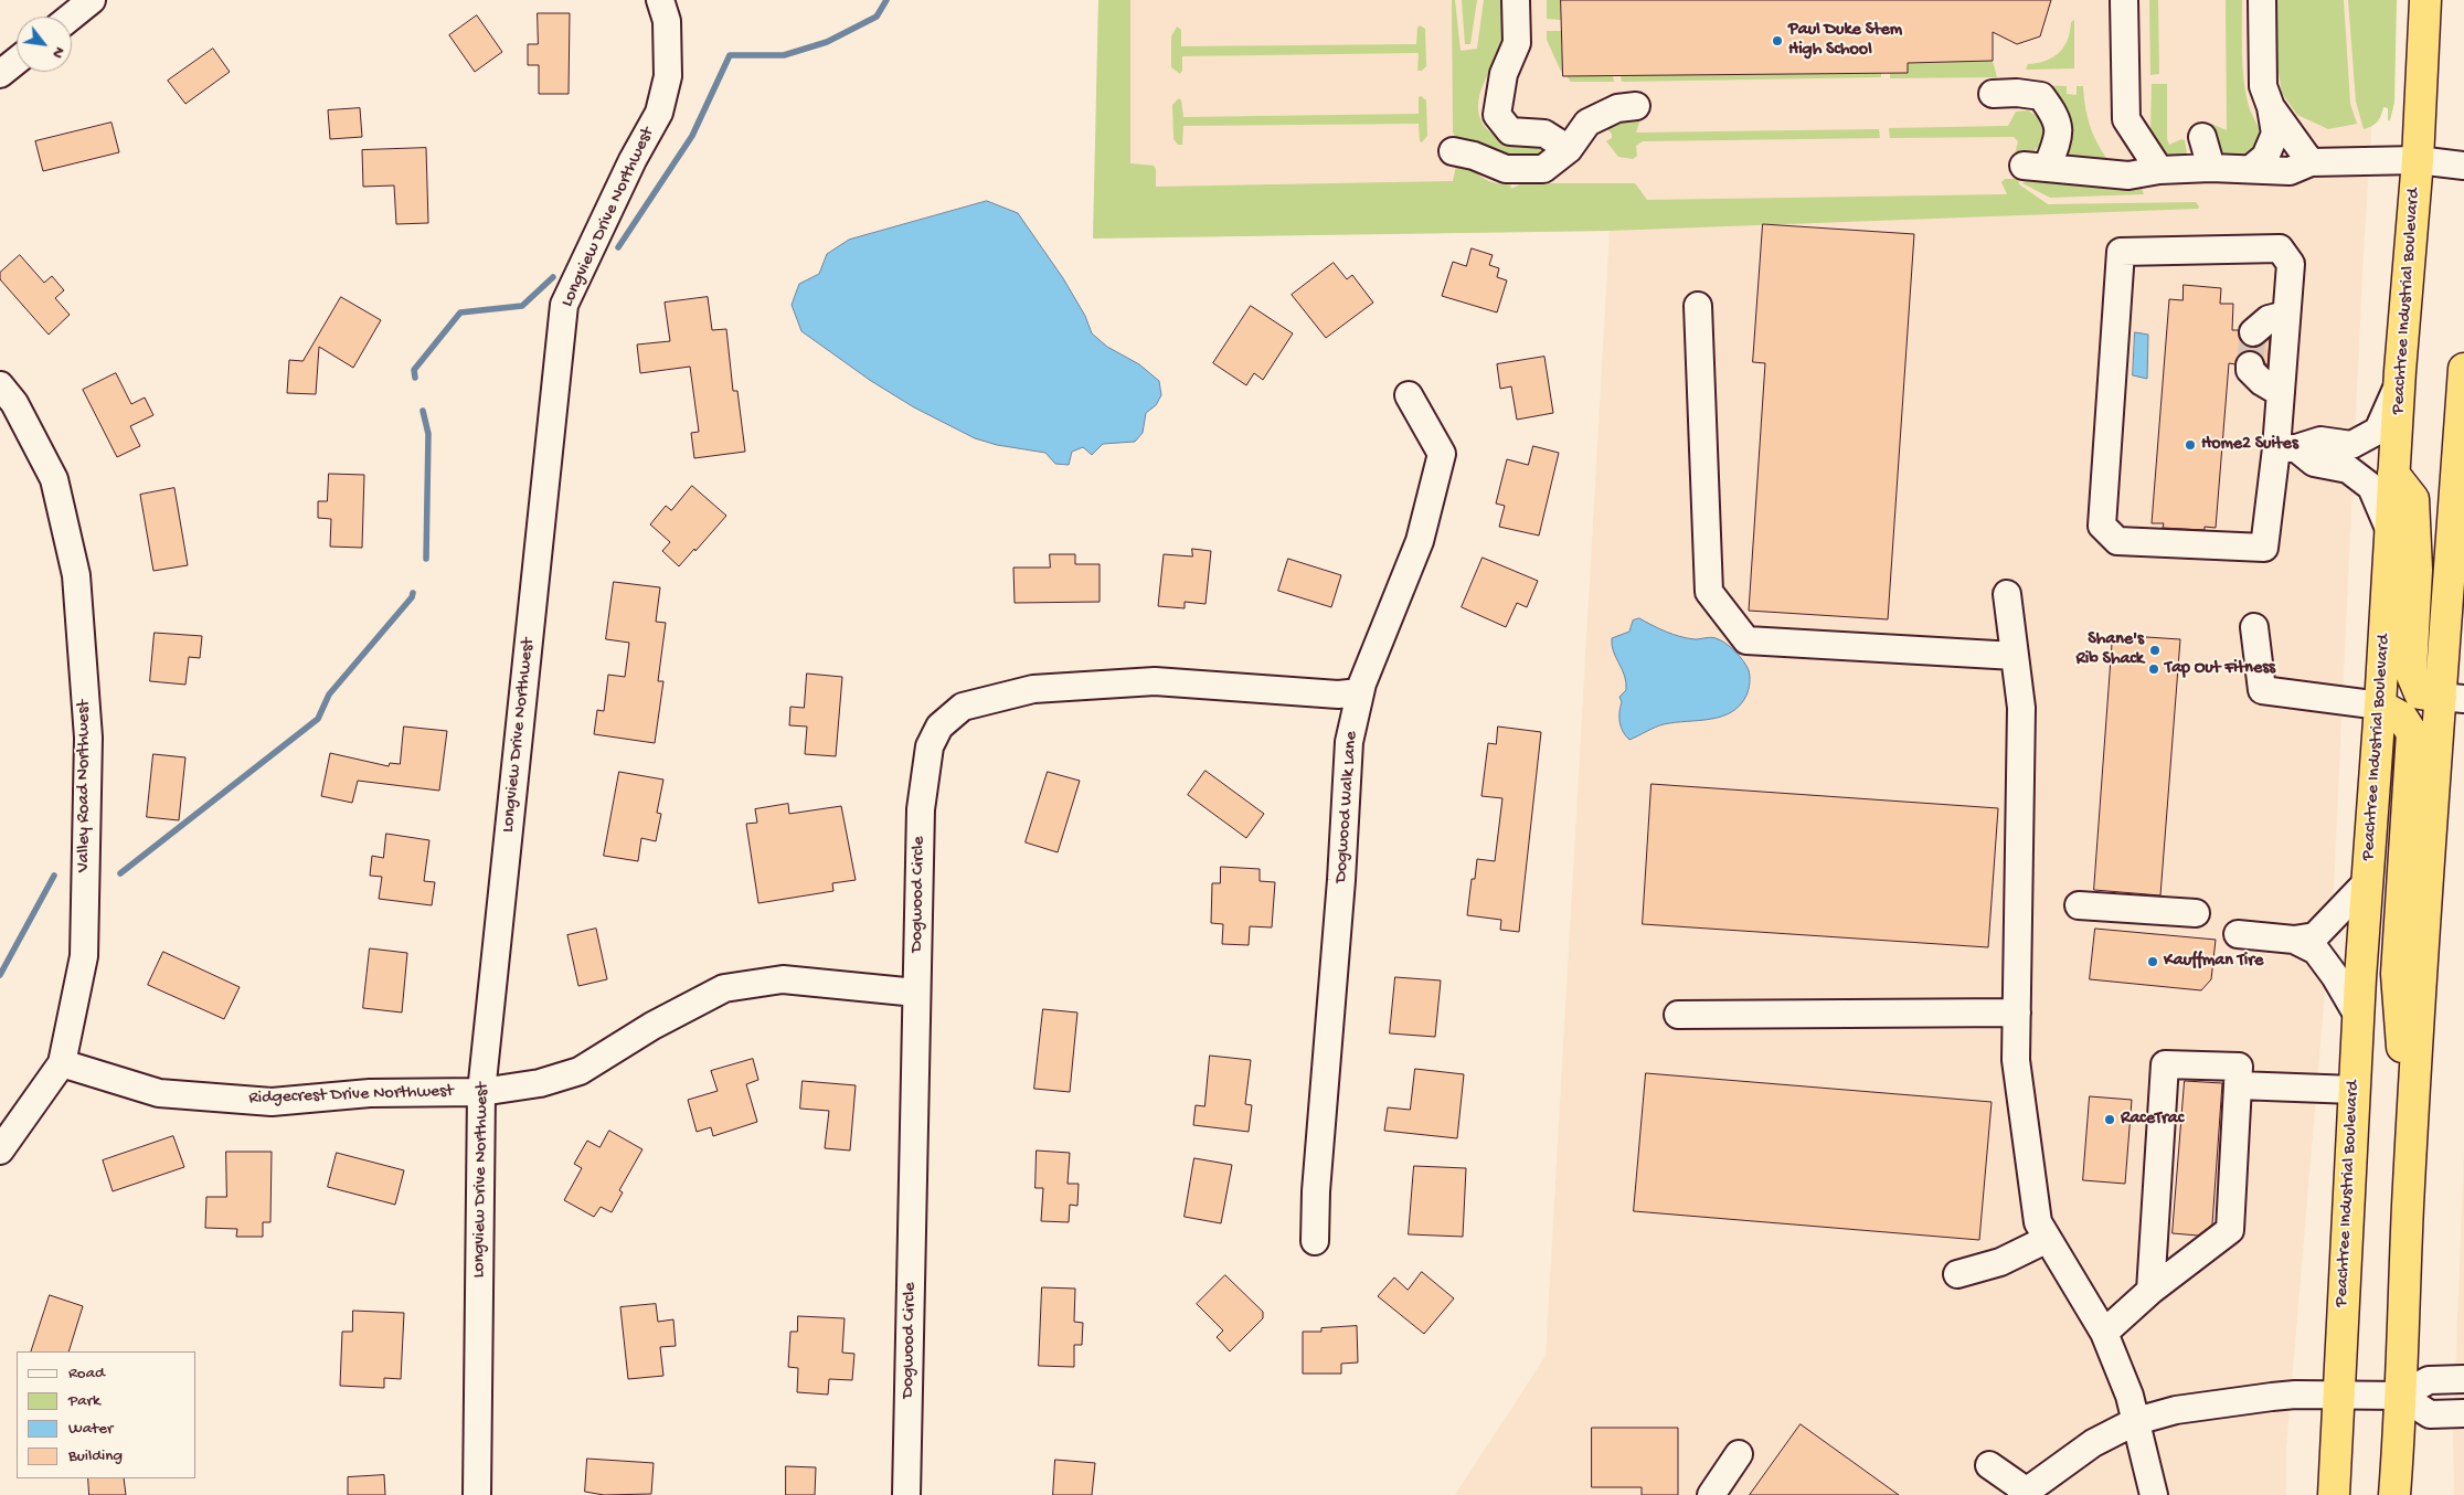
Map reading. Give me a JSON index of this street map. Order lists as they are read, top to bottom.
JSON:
{
  "streets": {
    "highway": ["Peachtree Industrial Boulevard"],
    "street": [
      "Longview Drive Northwest",
      "Valley Road Northwest",
      "Dogwood Walk Lane",
      "Dogwood Circle",
      "Ridgecrest Drive Northwest"
    ]
  },
  "crossings": [
    ["Longview Drive Northwest", "Ridgecrest Drive Northwest"],
    ["Valley Road Northwest", "Ridgecrest Drive Northwest"],
    ["Dogwood Walk Lane", "Dogwood Circle"],
    ["Dogwood Circle", "Ridgecrest Drive Northwest"]
  ],
  "places": [
    "Paul Duke Stem High School",
    "Home2 Suites",
    "Shane's Rib Shack",
    "Tap Out Fitness",
    "Kauffman Tire",
    "RaceTrac"
  ],
  "legend": [
    "Road",
    "Park",
    "Water",
    "Building"
  ],
  "north": "bottom right"
}
